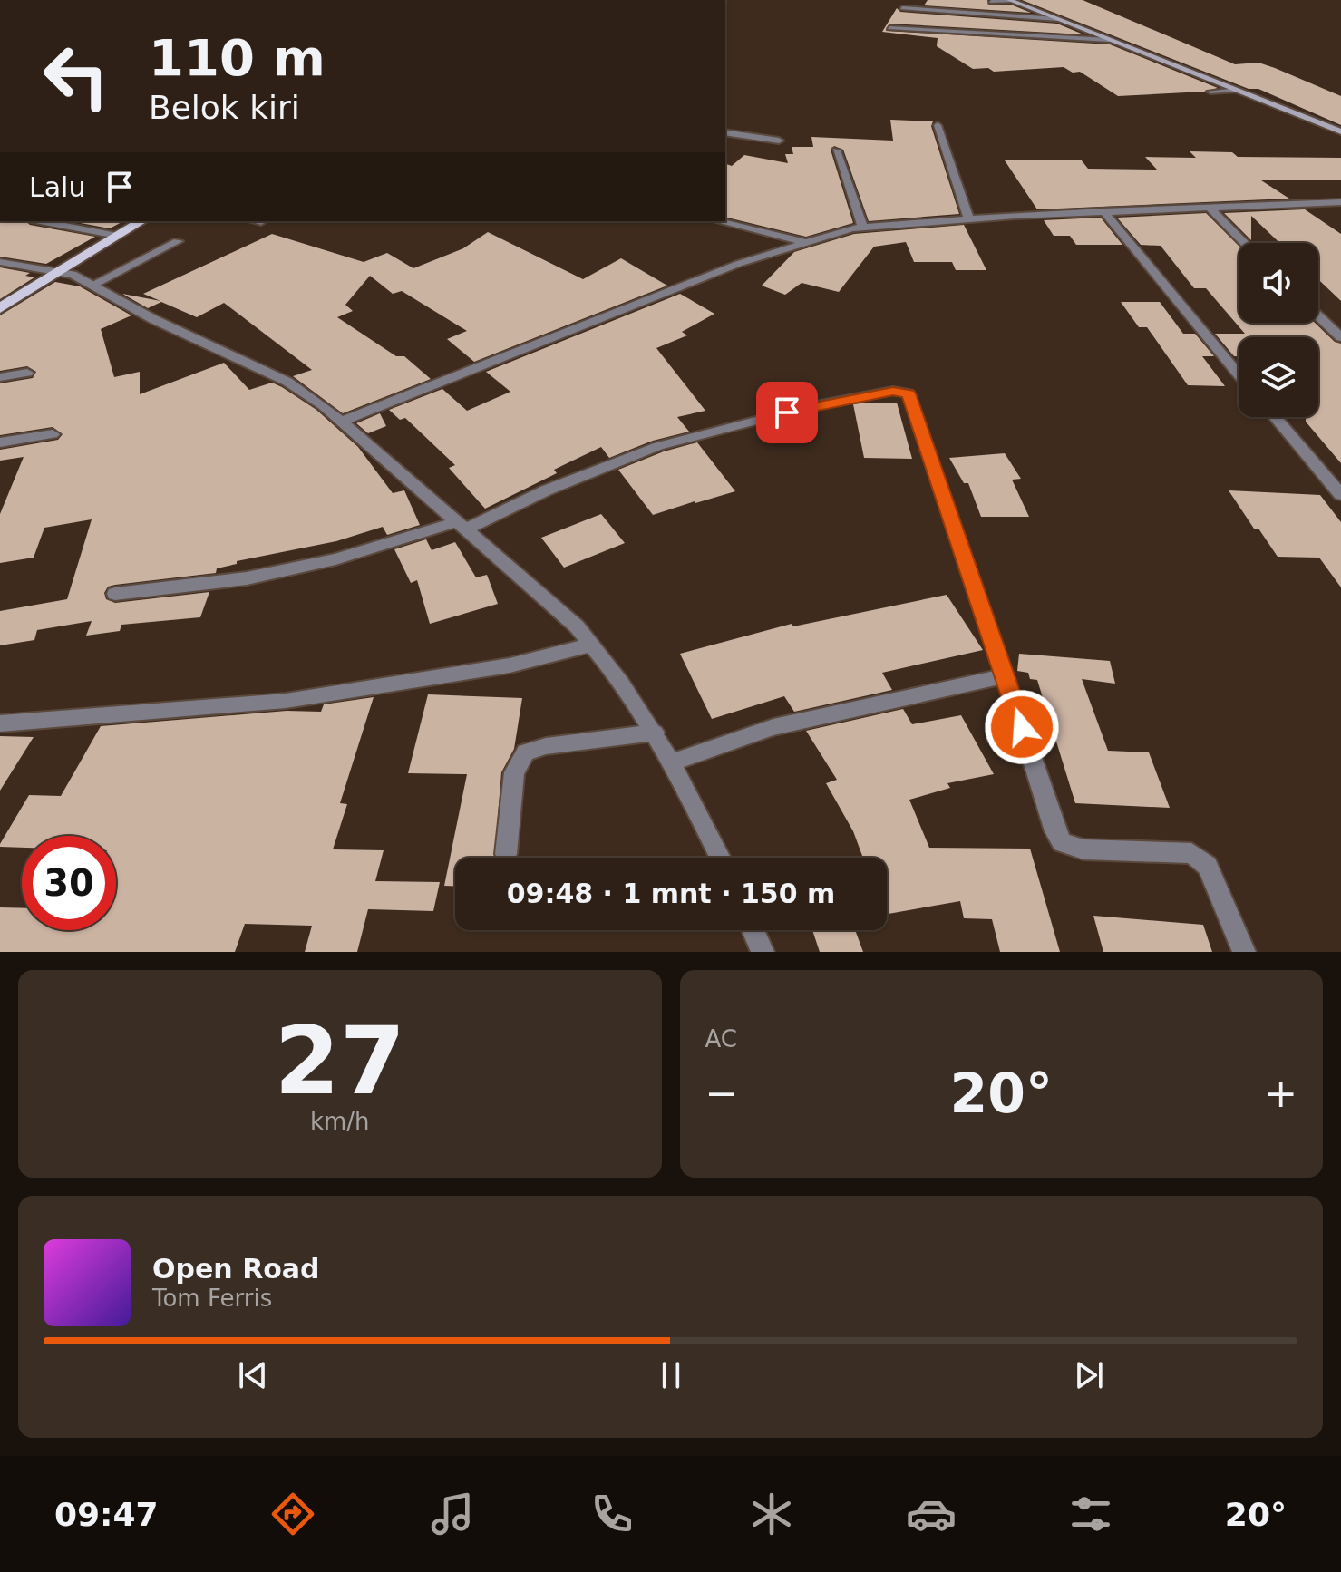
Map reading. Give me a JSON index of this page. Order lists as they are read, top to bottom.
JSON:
{
  "page": {
    "turn": ["110 m", "Belok kiri"],
    "then": "Lalu",
    "limit": "30",
    "trip": "09:48 · 1 mnt · 150 m",
    "tile": [
      ["27", "km/h"],
      "AC"
    ],
    "heat": ["−", "20°", "+"],
    "song": ["Open Road", "Tom Ferris"],
    "tabs": ["09:47", "20°"]
  }
}
